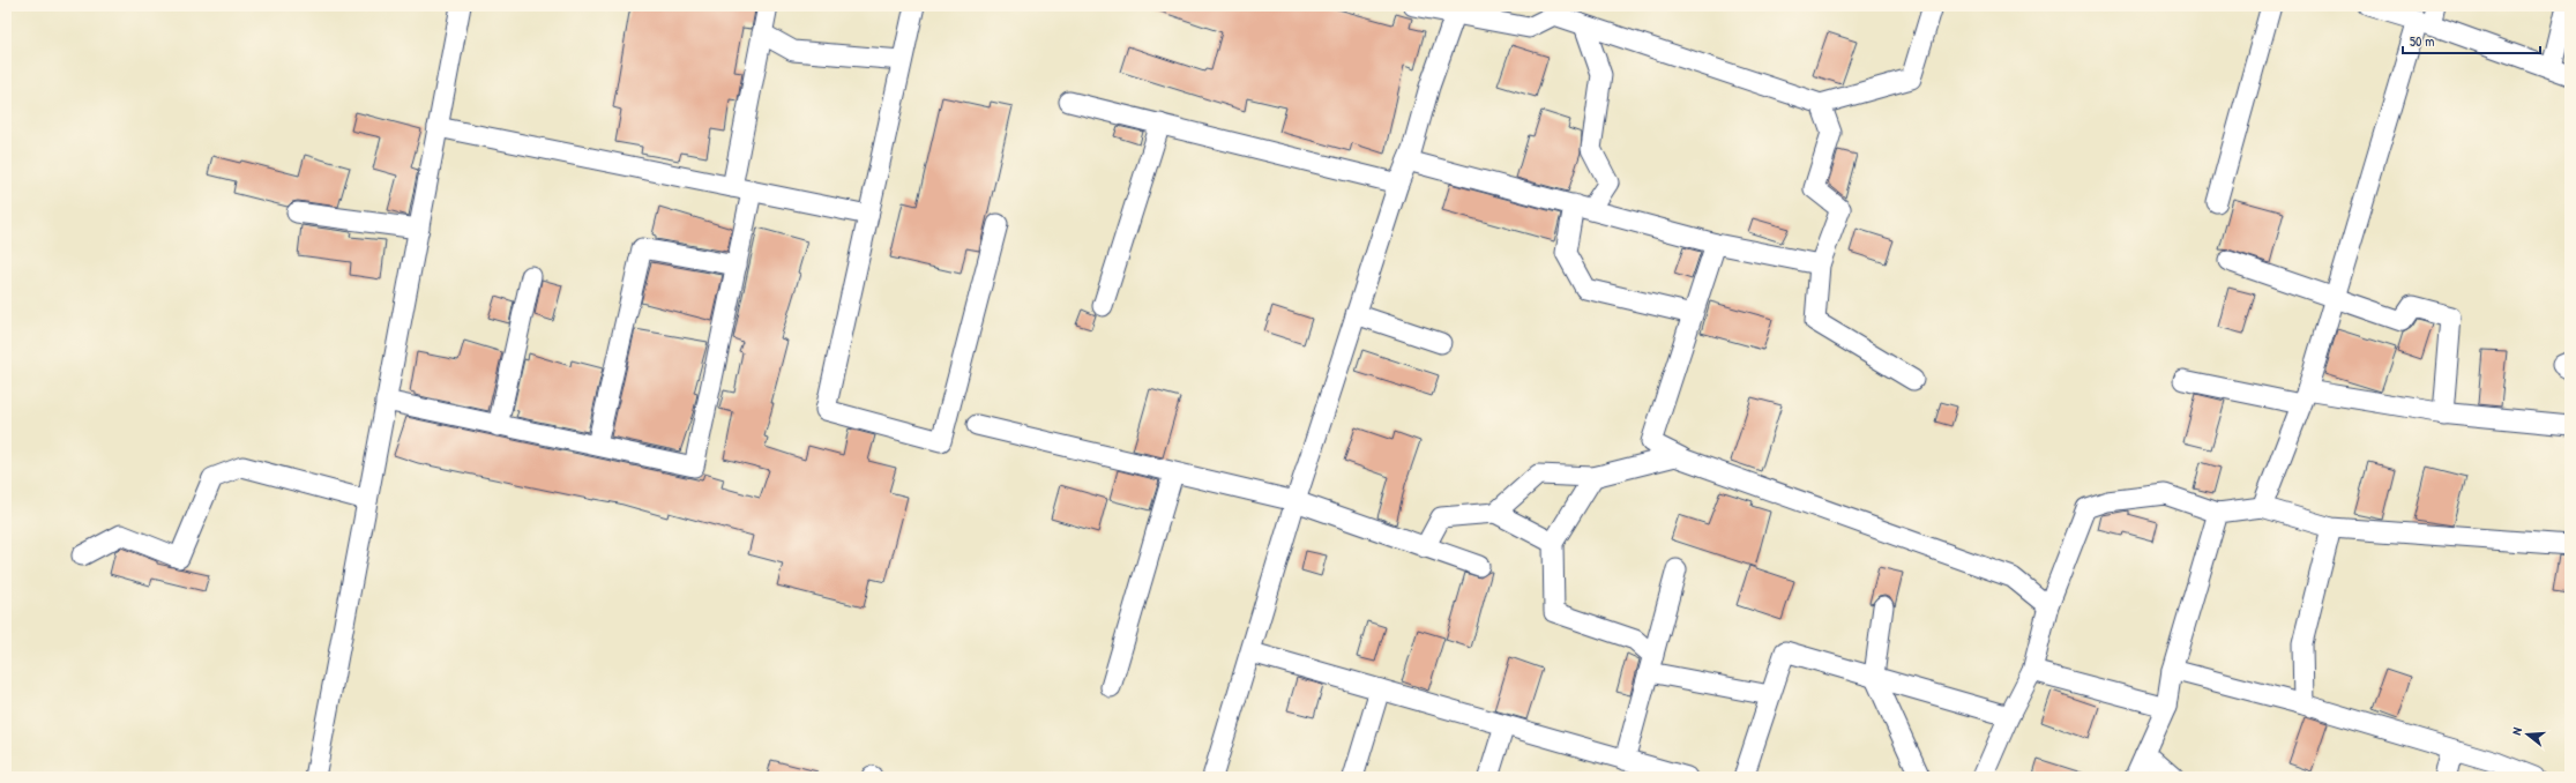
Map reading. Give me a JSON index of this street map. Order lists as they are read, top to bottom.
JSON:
{
  "scale_bar": "50 m",
  "north": "left"
}
